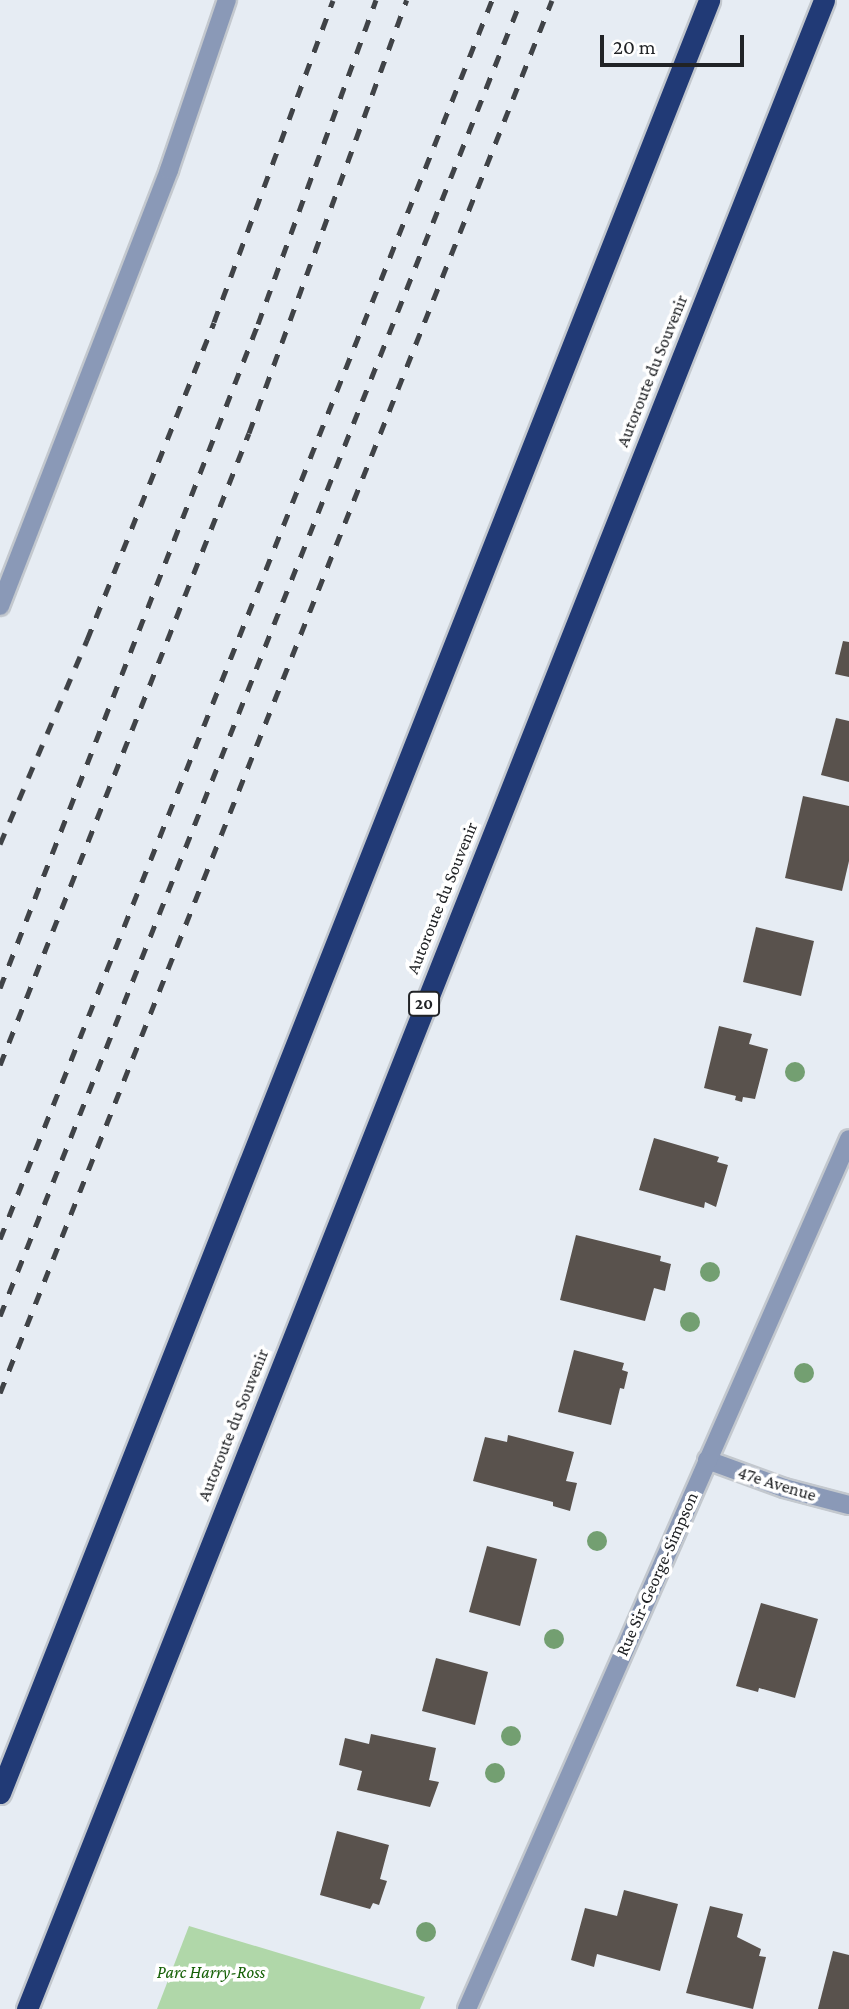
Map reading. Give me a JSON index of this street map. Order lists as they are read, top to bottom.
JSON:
{
  "streets": {
    "highway": ["Autoroute du Souvenir", "20"],
    "street": ["47e Avenue", "Rue Sir-George-Simpson"]
  },
  "crossings": [
    ["47e Avenue", "Rue Sir-George-Simpson"]
  ],
  "parks": ["Parc Harry-Ross"],
  "scale_bar": "20 m"
}
